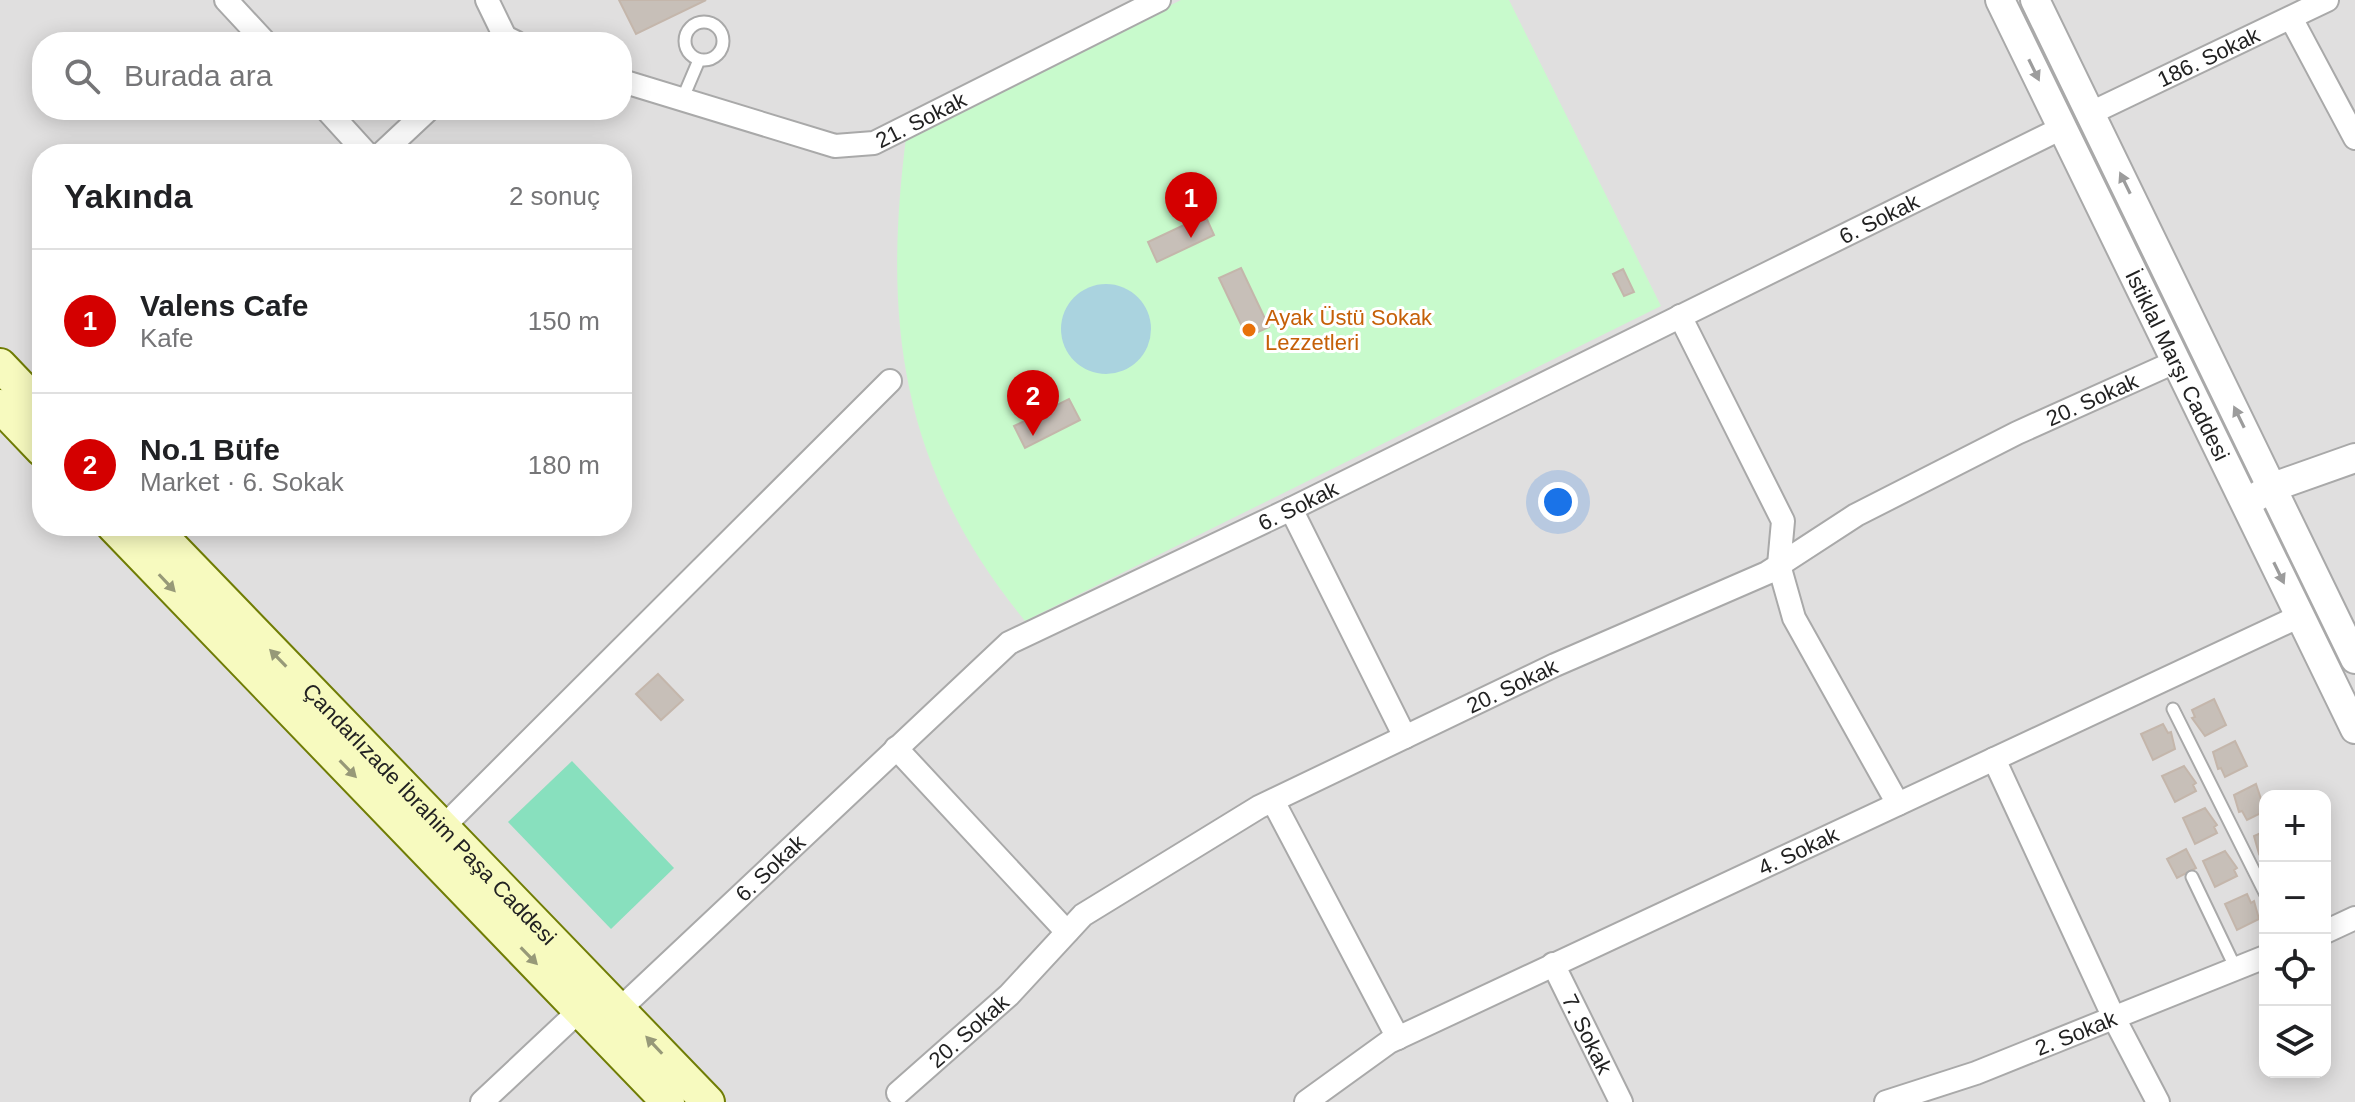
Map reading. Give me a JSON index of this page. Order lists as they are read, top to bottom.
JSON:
{
  "streets": {
    "main road": ["Çandarlızade İbrahim Paşa Caddesi"],
    "street": [
      "186. Sokak",
      "21. Sokak",
      "6. Sokak",
      "İstiklal Marşı Caddesi",
      "20. Sokak",
      "4. Sokak",
      "7. Sokak",
      "2. Sokak"
    ]
  },
  "crossings": [
    ["186. Sokak", "İstiklal Marşı Caddesi"],
    ["6. Sokak", "İstiklal Marşı Caddesi"],
    ["6. Sokak", "Çandarlızade İbrahim Paşa Caddesi"],
    ["İstiklal Marşı Caddesi", "20. Sokak"],
    ["İstiklal Marşı Caddesi", "4. Sokak"],
    ["4. Sokak", "7. Sokak"]
  ],
  "places": ["Ayak Üstü Sokak Lezzetleri"],
  "page": {
    "search": "Burada ara",
    "heading": ["Yakında", "2 sonuç"],
    "pins": ["1", "2"],
    "list": [
      {
        "mark": "1",
        "name": "Valens Cafe",
        "note": "Kafe",
        "value": "150 m"
      },
      {
        "mark": "2",
        "name": "No.1 Büfe",
        "note": "Market · 6. Sokak",
        "value": "180 m"
      }
    ],
    "map_buttons": ["+", "−"]
  }
}
